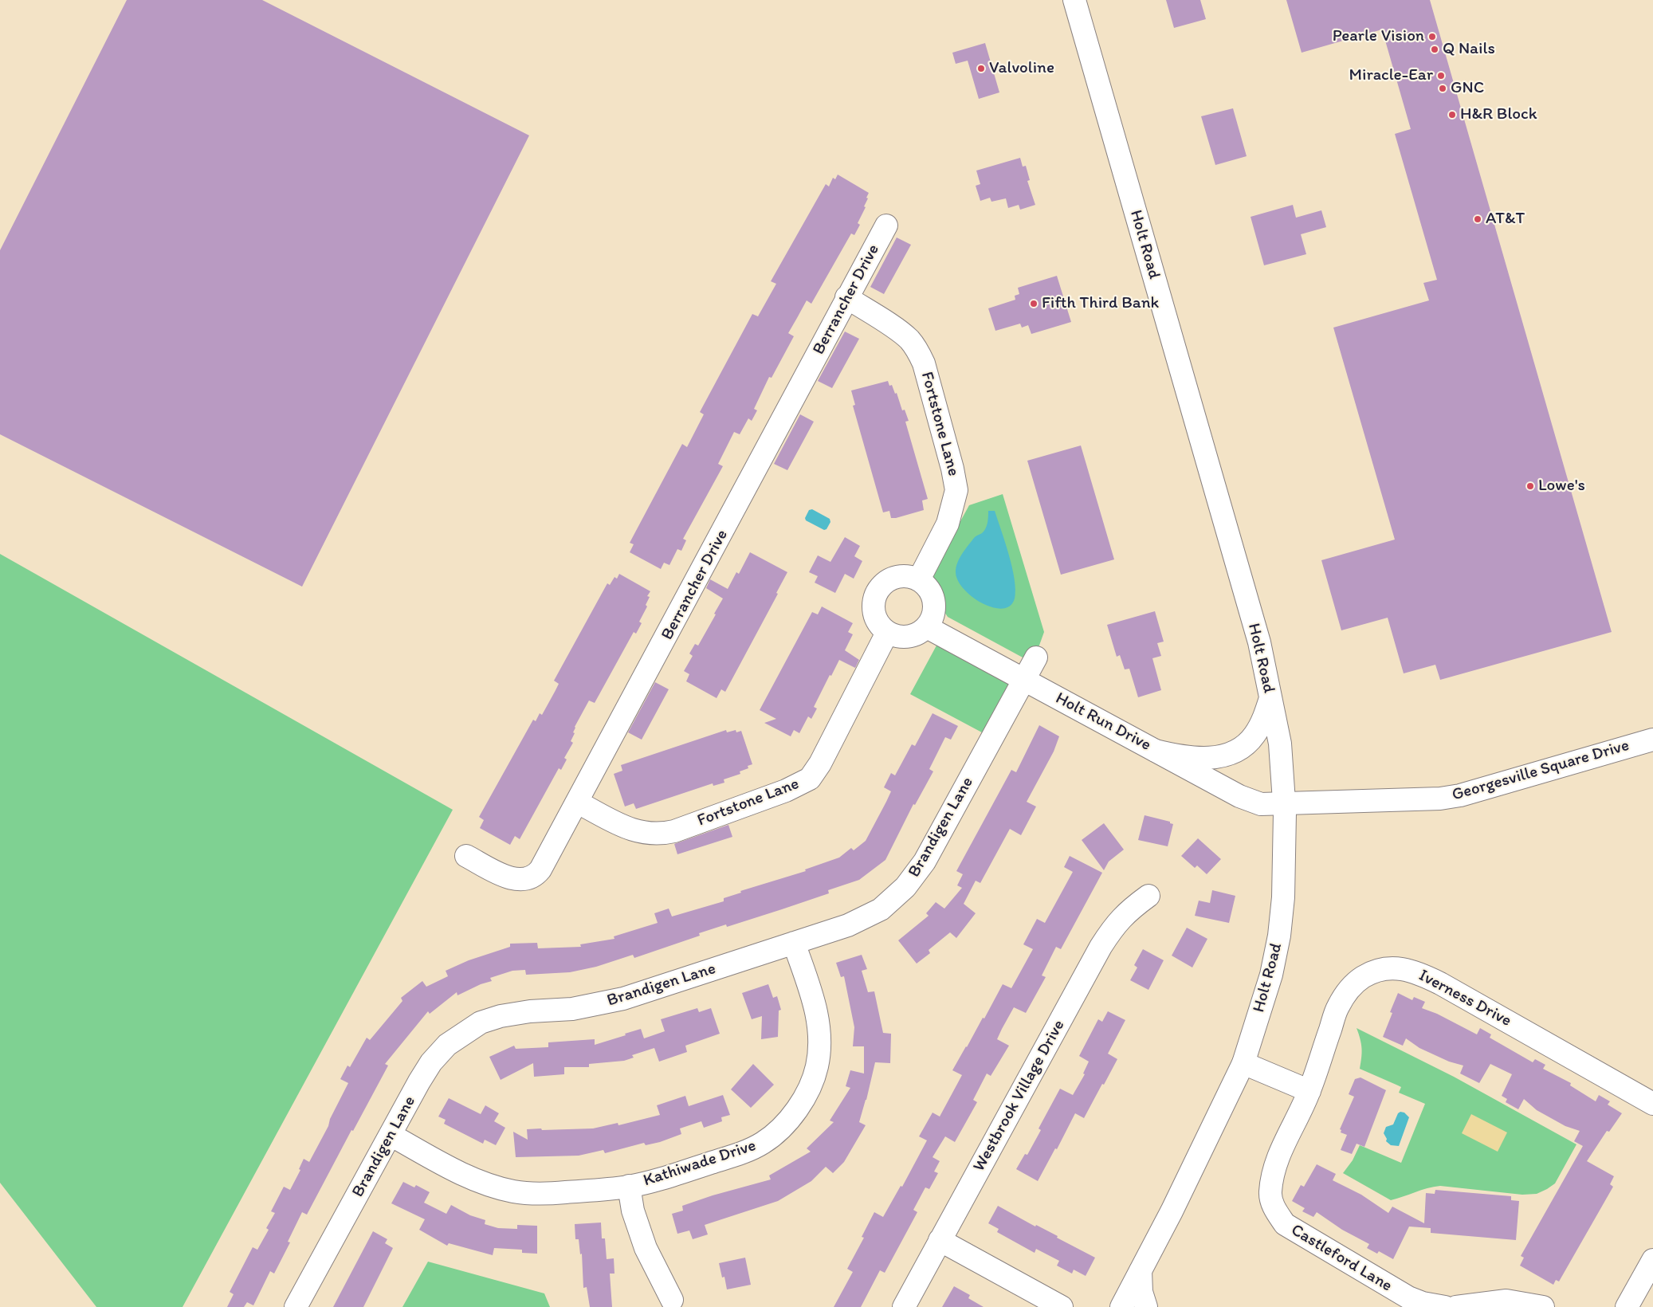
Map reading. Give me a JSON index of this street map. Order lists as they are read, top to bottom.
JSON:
{
  "streets": {
    "street": [
      "Holt Road",
      "Berrancher Drive",
      "Fortstone Lane",
      "Holt Run Drive",
      "Georgesville Square Drive",
      "Brandigen Lane",
      "Iverness Drive",
      "Westbrook Village Drive",
      "Kathiwade Drive",
      "Castleford Lane"
    ]
  },
  "crossings": [
    ["Holt Road", "Holt Run Drive"],
    ["Holt Road", "Georgesville Square Drive"],
    ["Berrancher Drive", "Fortstone Lane"],
    ["Fortstone Lane", "Holt Run Drive"],
    ["Holt Run Drive", "Georgesville Square Drive"],
    ["Holt Run Drive", "Brandigen Lane"],
    ["Brandigen Lane", "Kathiwade Drive"],
    ["Iverness Drive", "Castleford Lane"]
  ],
  "places": [
    "Pearle Vision",
    "Q Nails",
    "Valvoline",
    "Miracle-Ear",
    "GNC",
    "H&R Block",
    "AT&T",
    "Fifth Third Bank",
    "Lowe's"
  ]
}
